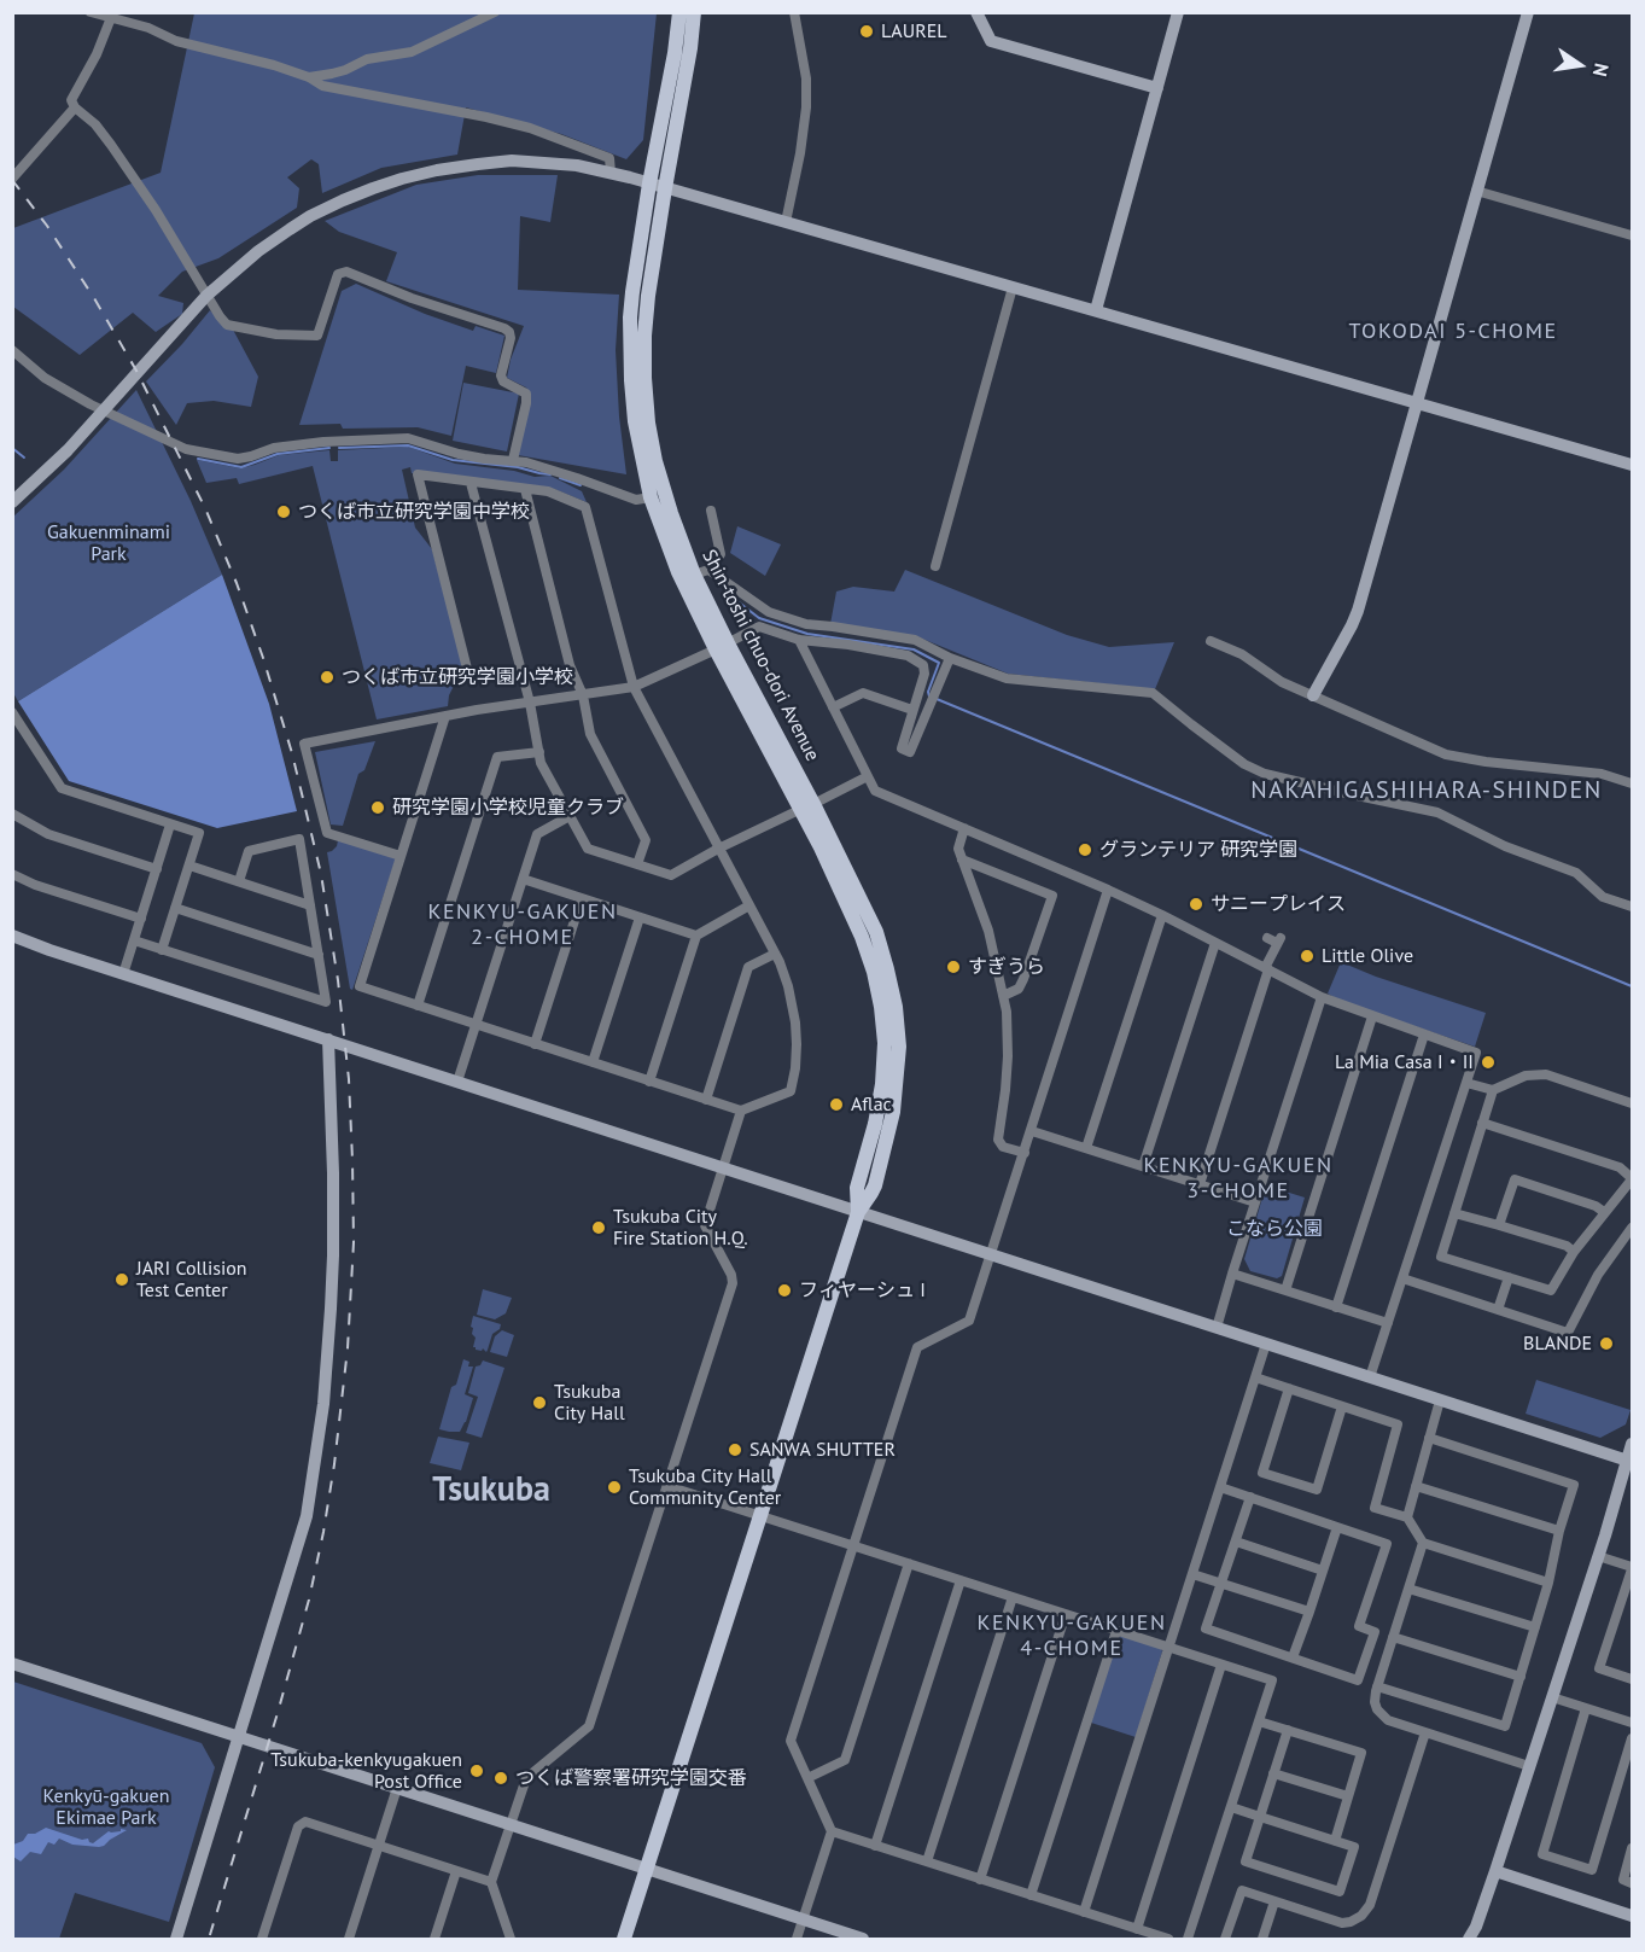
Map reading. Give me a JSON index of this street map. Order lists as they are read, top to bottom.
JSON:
{
  "streets": {
    "main road": ["Shin-toshi chuo-dori Avenue"]
  },
  "districts": [
    "TOKODAI 5-CHOME",
    "NAKAHIGASHIHARA-SHINDEN",
    "KENKYU-GAKUEN 2-CHOME",
    "KENKYU-GAKUEN 3-CHOME",
    "Tsukuba",
    "KENKYU-GAKUEN 4-CHOME"
  ],
  "parks": ["Gakuenminami Park", "こなら公園", "Kenkyū-gakuen Ekimae Park"],
  "places": [
    "LAUREL",
    "つくば市立研究学園中学校",
    "つくば市立研究学園小学校",
    "研究学園小学校児童クラブ",
    "グランテリア 研究学園",
    "サニープレイス",
    "Little Olive",
    "すぎうら",
    "La Mia Casa I・II",
    "Aflac",
    "Tsukuba City Fire Station H.Q.",
    "JARI Collision Test Center",
    "フィヤーシュ I",
    "BLANDE",
    "Tsukuba City Hall",
    "SANWA SHUTTER",
    "Tsukuba City Hall Community Center",
    "Tsukuba-kenkyugakuen Post Office",
    "つくば警察署研究学園交番"
  ],
  "north": "right"
}
